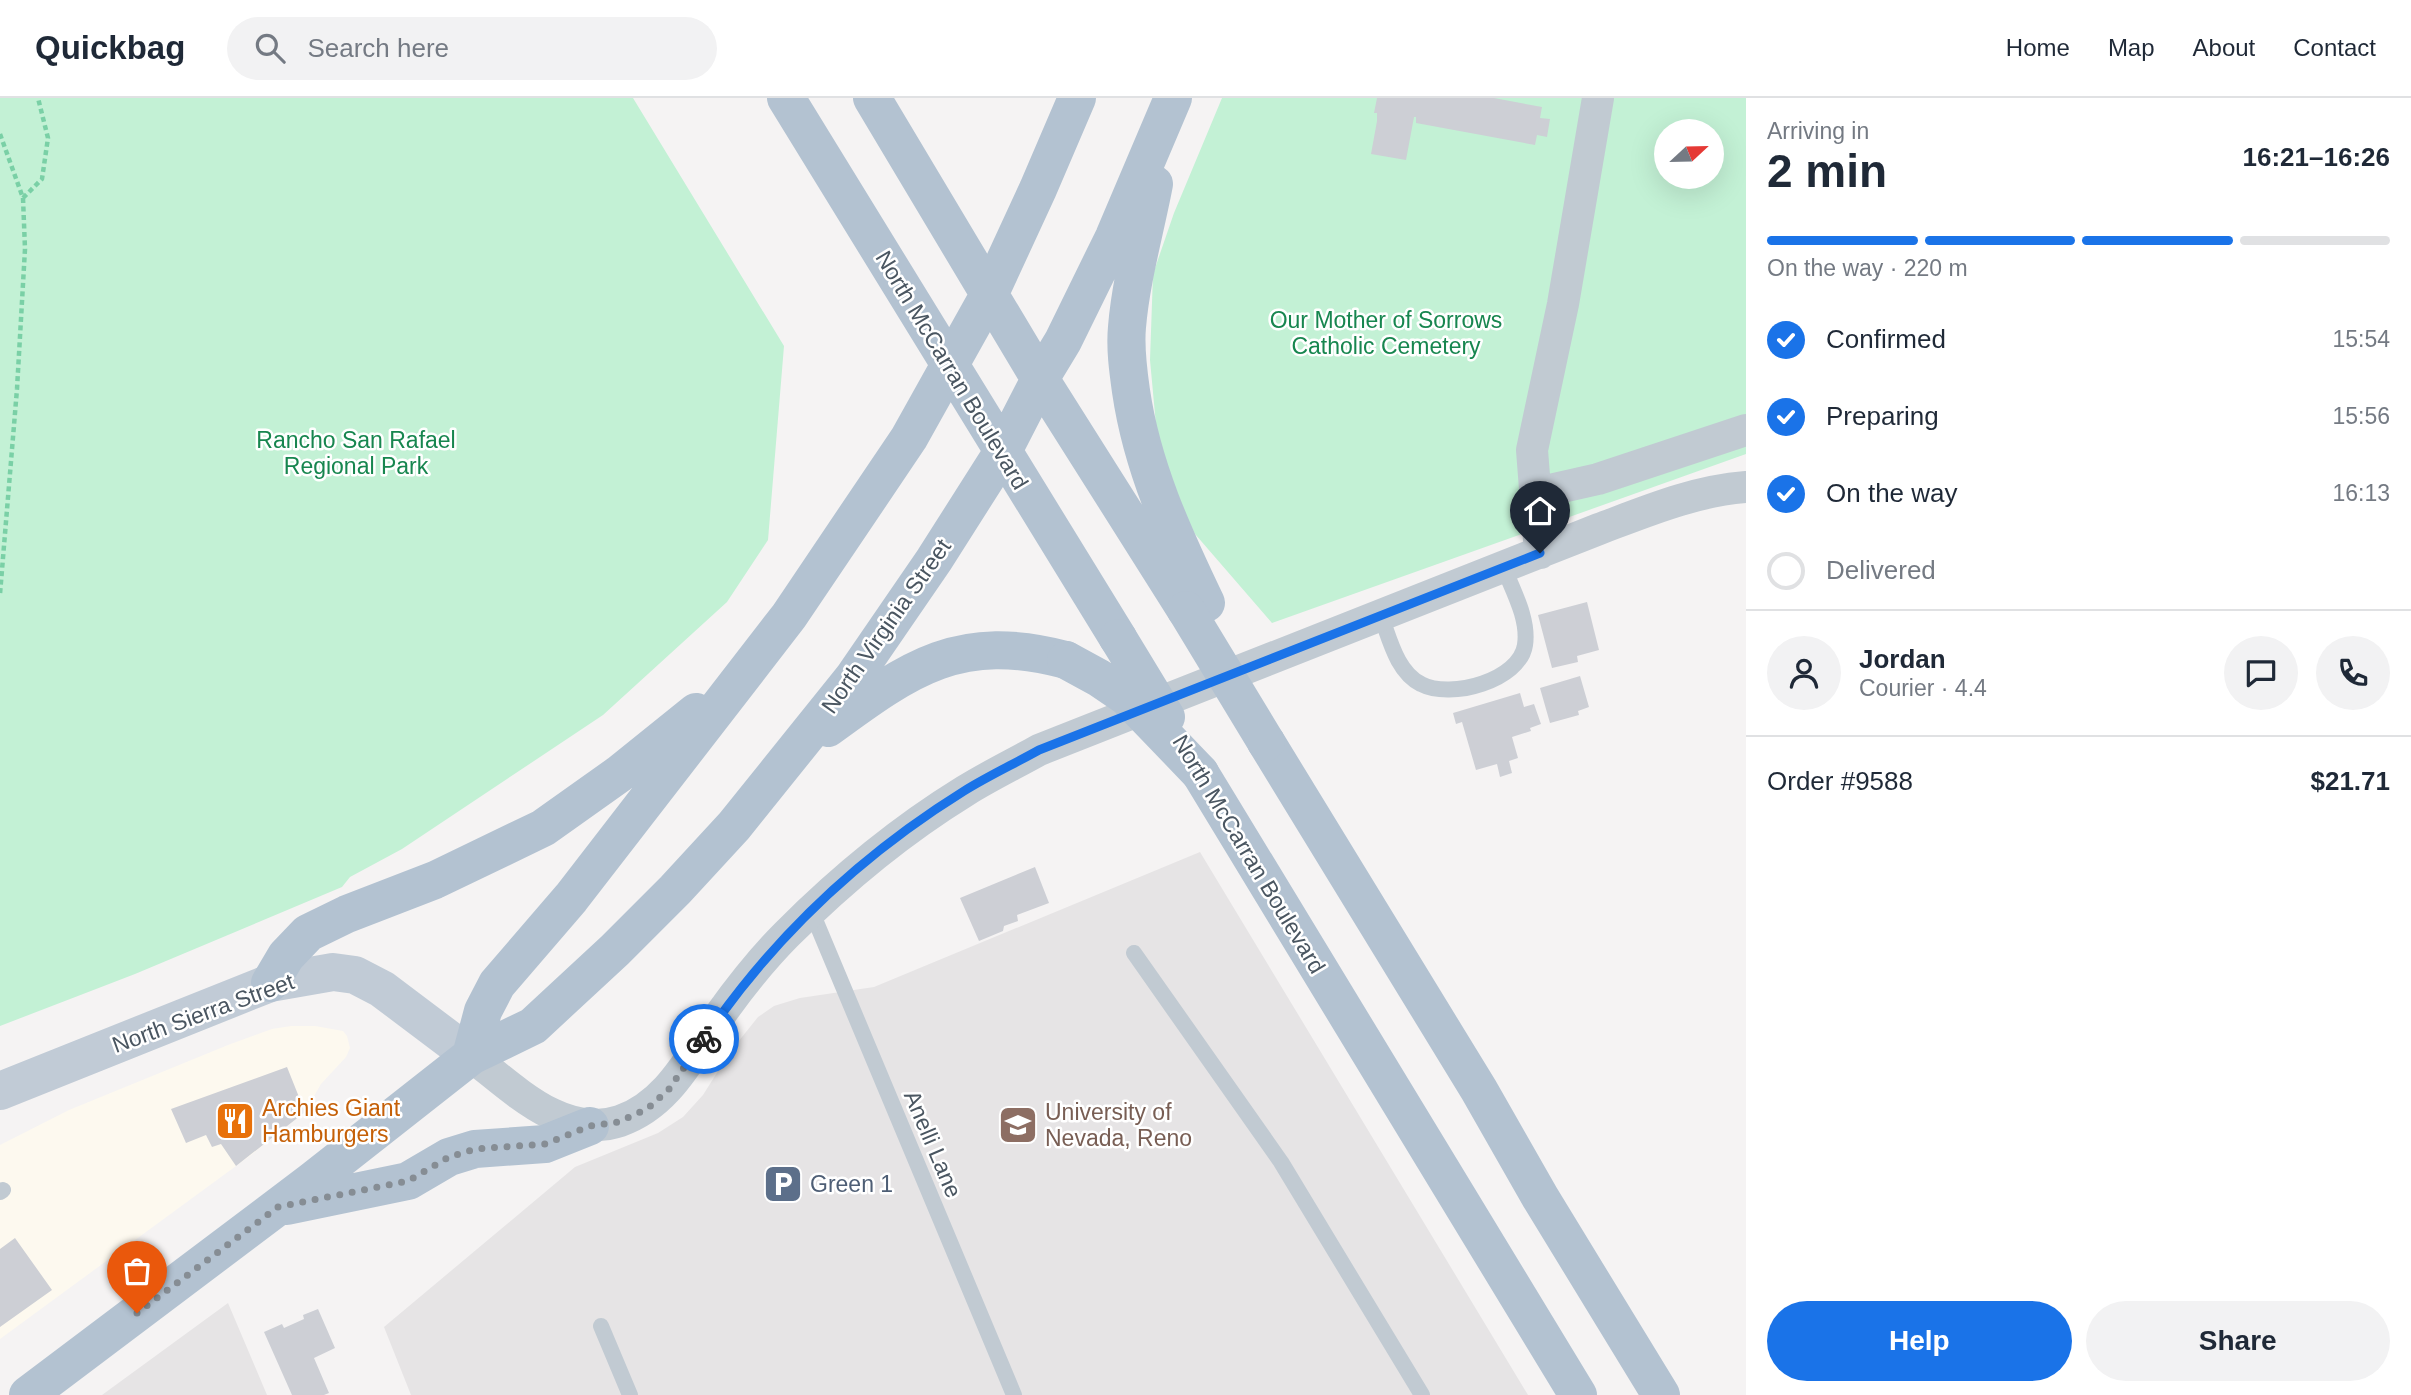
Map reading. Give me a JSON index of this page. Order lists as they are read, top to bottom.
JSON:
{
  "streets": {
    "main road": ["North McCarran Boulevard", "North Virginia Street", "North Sierra Street"],
    "lane": ["Anelli Lane"]
  },
  "crossings": [
    ["North McCarran Boulevard", "North Virginia Street"],
    ["North Virginia Street", "North Sierra Street"]
  ],
  "parks": ["Our Mother of Sorrows Catholic Cemetery", "Rancho San Rafael Regional Park"],
  "places": {
    "restaurant": ["Archies Giant Hamburgers"],
    "school or university": ["University of Nevada, Reno"],
    "parking": ["Green 1"]
  },
  "north": "right",
  "page": {
    "header": "Quickbag",
    "search": "Search here",
    "nav": [
      "Home",
      "Map",
      "About",
      "Contact"
    ],
    "heading": ["2 min", "Arriving in", "16:21–16:26"],
    "panel": [
      "Jordan",
      "Courier · 4.4",
      "Order #9588",
      "$21.71"
    ],
    "bar": "On the way · 220 m",
    "list": [
      ["Confirmed", "15:54"],
      ["Preparing", "15:56"],
      ["On the way", "16:13"],
      "Delivered"
    ],
    "buttons": ["Help", "Share"]
  }
}
